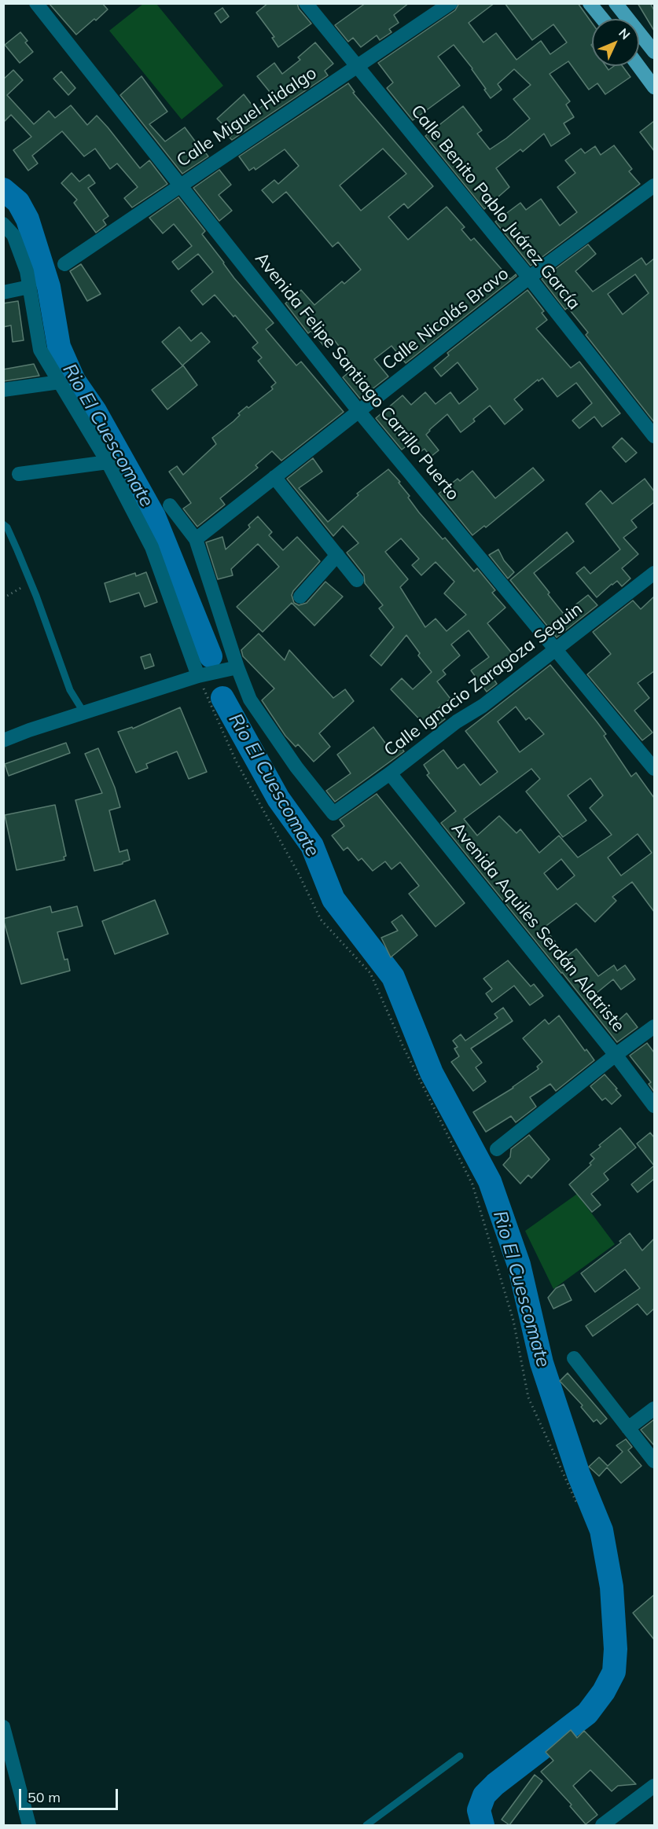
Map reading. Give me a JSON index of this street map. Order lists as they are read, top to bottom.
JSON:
{
  "streets": {
    "street": [
      "Calle Miguel Hidalgo",
      "Calle Benito Pablo Juárez García",
      "Calle Nicolás Bravo",
      "Avenida Felipe Santiago Carrillo Puerto",
      "Calle Ignacio Zaragoza Seguin",
      "Avenida Aquiles Serdán Alatriste"
    ]
  },
  "crossings": [
    ["Calle Miguel Hidalgo", "Calle Benito Pablo Juárez García"],
    ["Calle Miguel Hidalgo", "Avenida Felipe Santiago Carrillo Puerto"],
    ["Calle Benito Pablo Juárez García", "Calle Nicolás Bravo"],
    ["Calle Nicolás Bravo", "Avenida Felipe Santiago Carrillo Puerto"],
    ["Avenida Felipe Santiago Carrillo Puerto", "Calle Ignacio Zaragoza Seguin"],
    ["Calle Ignacio Zaragoza Seguin", "Avenida Aquiles Serdán Alatriste"]
  ],
  "water": ["Rio El Cuescomate"],
  "scale_bar": "50 m",
  "north": "top right"
}
